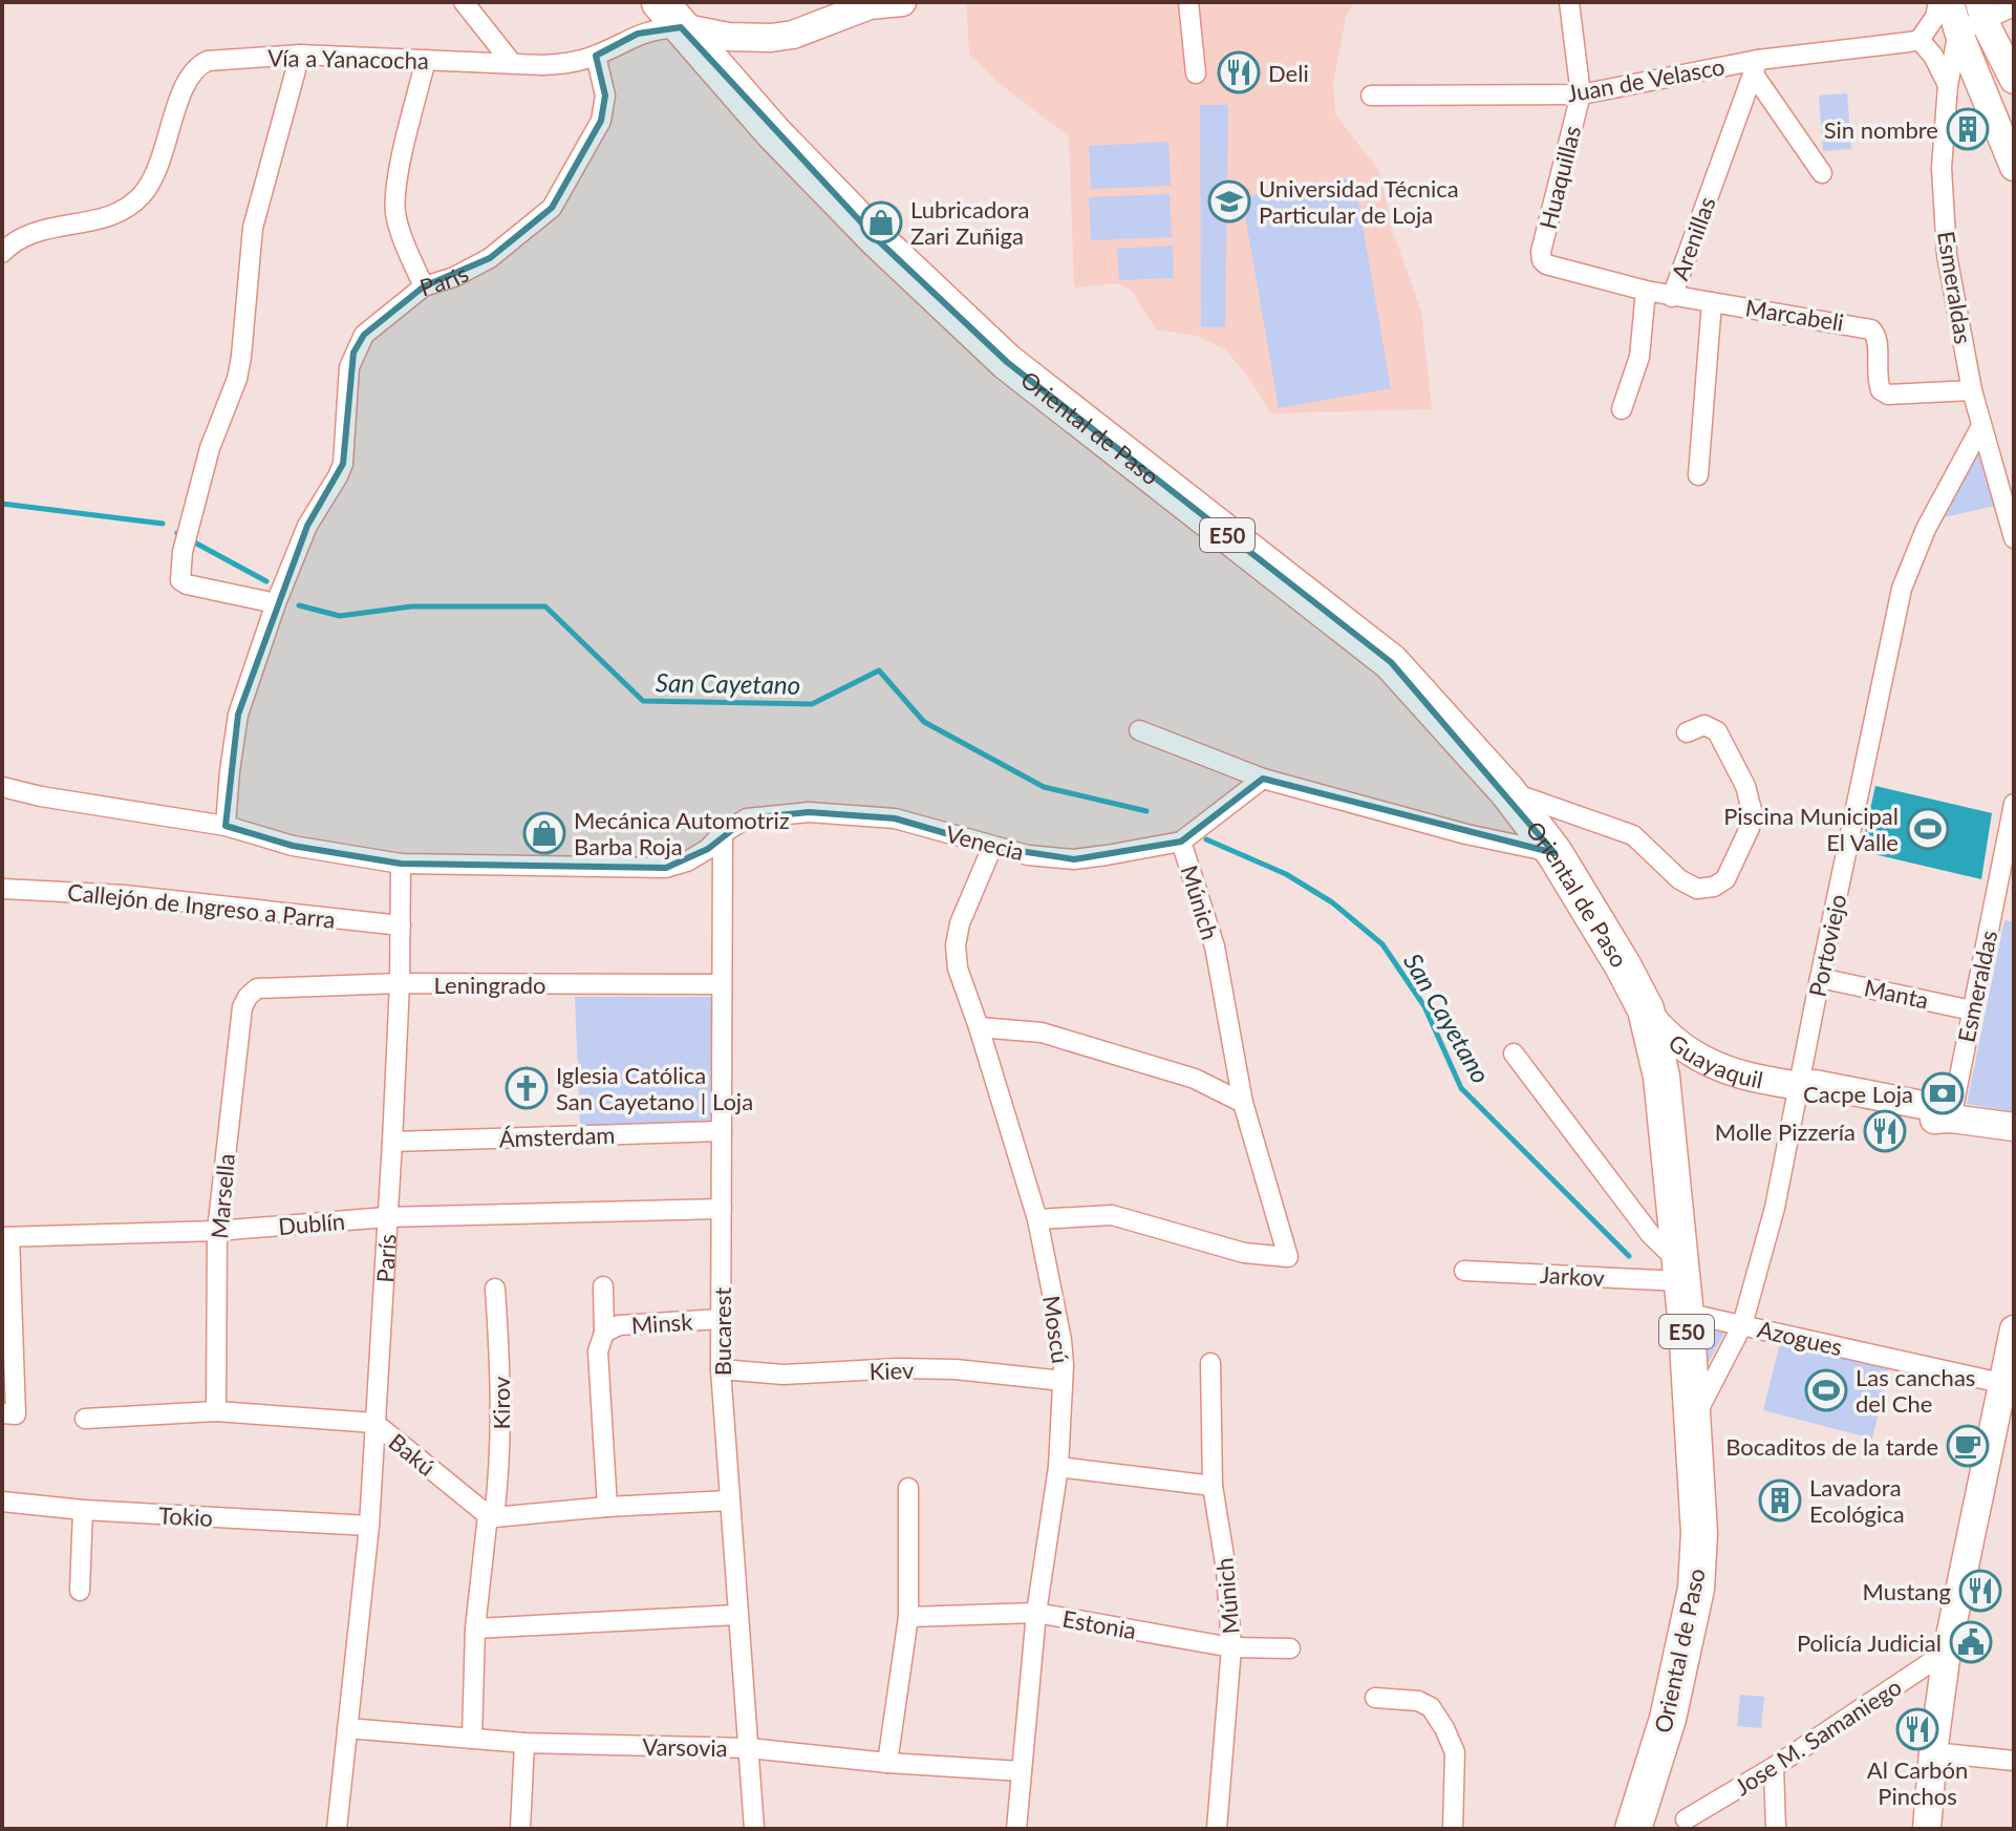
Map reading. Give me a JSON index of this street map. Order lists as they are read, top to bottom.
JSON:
{
  "streets": {
    "highway": ["Oriental de Paso", "E50"],
    "main road": ["Guayaquil"],
    "street": [
      "Vía a Yanacocha",
      "Juan de Velasco",
      "Huaquillas",
      "Arenillas",
      "París",
      "Esmeraldas",
      "Marcabeli",
      "Venecia",
      "Múnich",
      "Callejón de Ingreso a Parra",
      "Portoviejo",
      "Leningrado",
      "Manta",
      "Ámsterdam",
      "Marsella",
      "Dublín",
      "Jarkov",
      "Minsk",
      "Moscú",
      "Bucarest",
      "Azogues",
      "Kiev",
      "Kirov",
      "Bakú",
      "Tokio",
      "Estonia",
      "Jose M. Samaniego",
      "Varsovia"
    ]
  },
  "crossings": [
    ["Vía a Yanacocha", "París"],
    ["Juan de Velasco", "Huaquillas"],
    ["Juan de Velasco", "Arenillas"],
    ["Arenillas", "Marcabeli"],
    ["París", "Venecia"],
    ["París", "Callejón de Ingreso a Parra"],
    ["París", "Leningrado"],
    ["París", "Ámsterdam"],
    ["París", "Dublín"],
    ["París", "Bakú"],
    ["París", "Tokio"],
    ["París", "Varsovia"],
    ["Esmeraldas", "Marcabeli"],
    ["Esmeraldas", "Portoviejo"],
    ["Esmeraldas", "Manta"],
    ["Esmeraldas", "Guayaquil"],
    ["Oriental de Paso", "Portoviejo"],
    ["Oriental de Paso", "Guayaquil"],
    ["Oriental de Paso", "Jarkov"],
    ["Oriental de Paso", "Azogues"],
    ["Venecia", "Múnich"],
    ["Venecia", "Moscú"],
    ["Venecia", "Bucarest"],
    ["Múnich", "Moscú"],
    ["Múnich", "Estonia"],
    ["Portoviejo", "Manta"],
    ["Portoviejo", "Guayaquil"],
    ["Portoviejo", "Azogues"],
    ["Leningrado", "Marsella"],
    ["Leningrado", "Bucarest"],
    ["Ámsterdam", "Bucarest"],
    ["Marsella", "Dublín"],
    ["Marsella", "Bakú"],
    ["Dublín", "Bucarest"],
    ["Jarkov", "Azogues"],
    ["Minsk", "Bucarest"],
    ["Moscú", "Kiev"],
    ["Moscú", "Estonia"],
    ["Moscú", "Varsovia"],
    ["Bucarest", "Kiev"],
    ["Bucarest", "Varsovia"],
    ["Kirov", "Bakú"],
    ["Kirov", "Varsovia"]
  ],
  "water": ["San Cayetano"],
  "places": {
    "restaurant": [
      "Deli",
      "Molle Pizzería",
      "Mustang",
      "Al Carbón Pinchos"
    ],
    "building": ["Sin nombre", "Lavadora Ecológica"],
    "school or university": ["Universidad Técnica Particular de Loja"],
    "shop": ["Lubricadora Zari Zuñiga", "Mecánica Automotriz Barba Roja"],
    "sports": ["Piscina Municipal El Valle", "Las canchas del Che"],
    "church": ["Iglesia Católica San Cayetano | Loja"],
    "bank": ["Cacpe Loja"],
    "cafe": ["Bocaditos de la tarde"],
    "public building": ["Policía Judicial"]
  }
}
